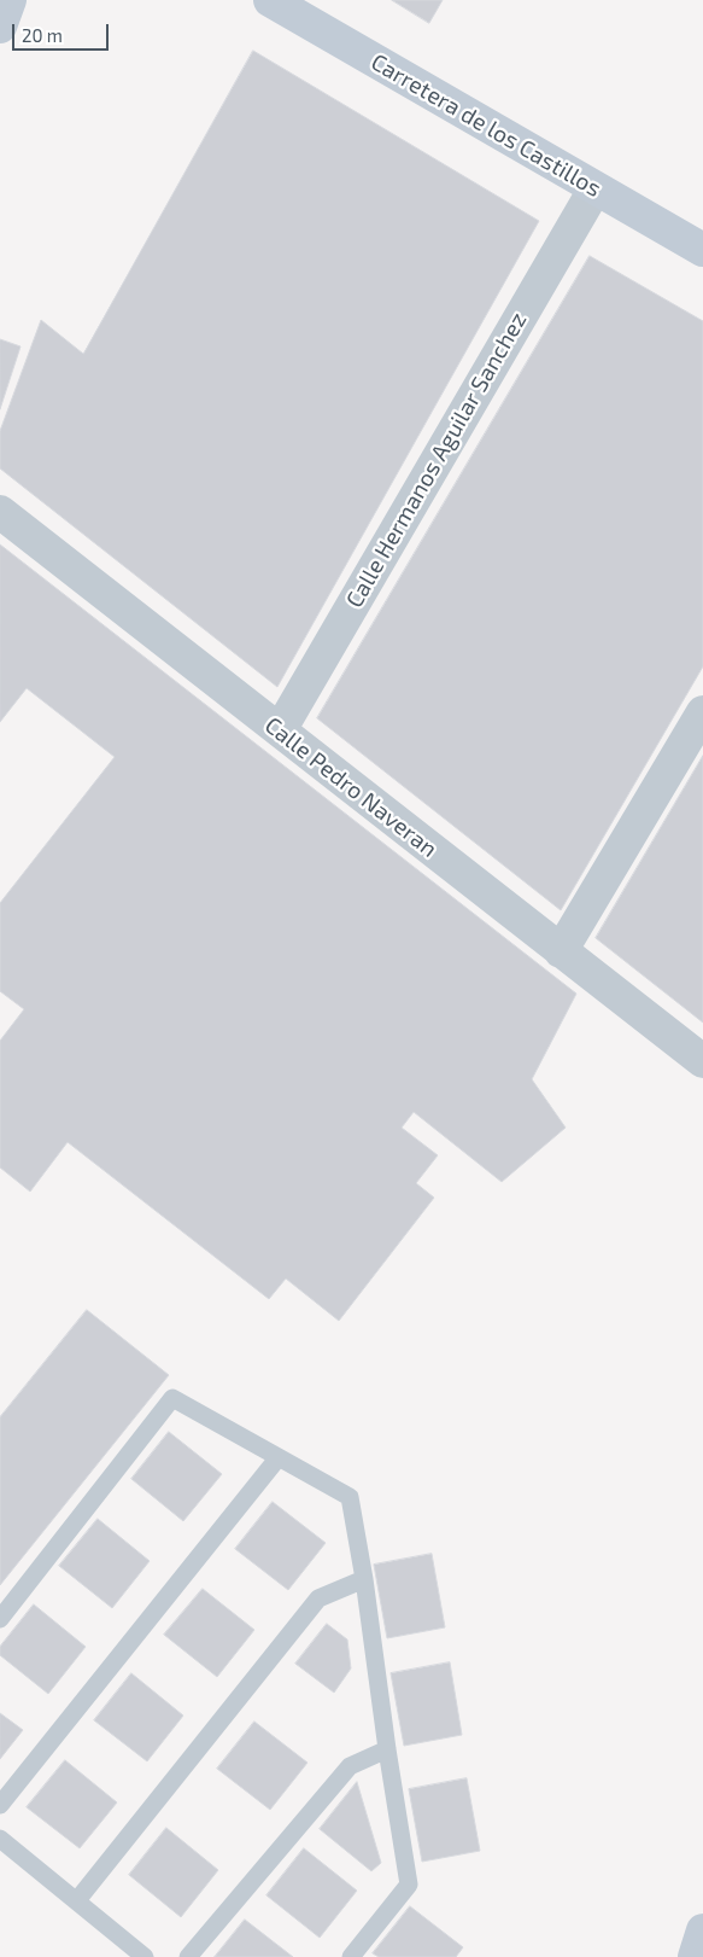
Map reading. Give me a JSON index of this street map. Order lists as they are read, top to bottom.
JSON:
{
  "streets": {
    "main road": ["Carretera de los Castillos"],
    "street": ["Calle Hermanos Aguilar Sanchez", "Calle Pedro Naveran"]
  },
  "crossings": [
    ["Carretera de los Castillos", "Calle Hermanos Aguilar Sanchez"],
    ["Calle Hermanos Aguilar Sanchez", "Calle Pedro Naveran"]
  ],
  "scale_bar": "20 m"
}
